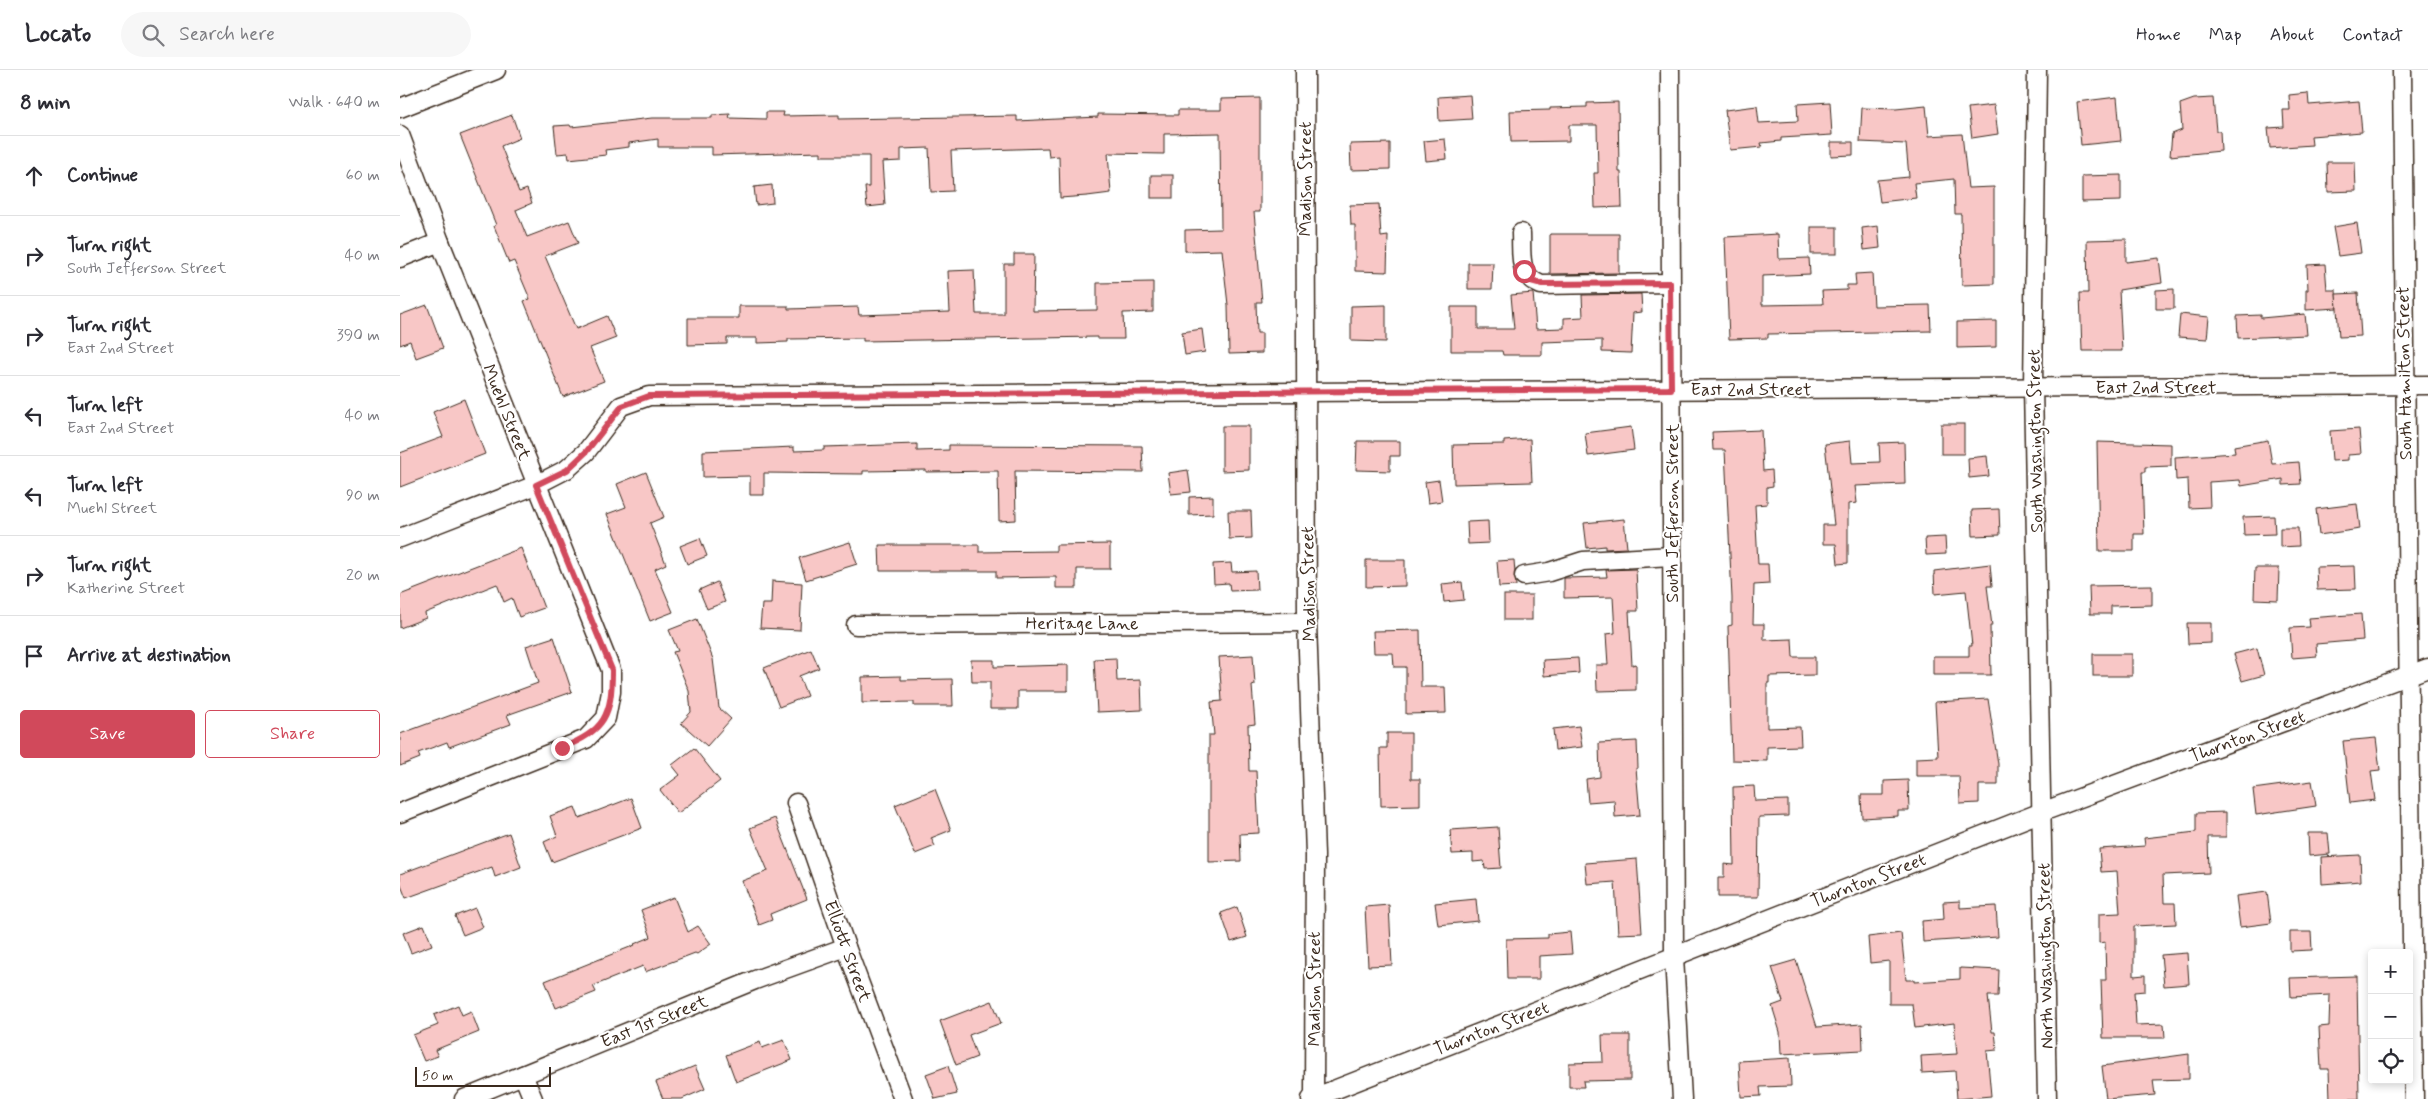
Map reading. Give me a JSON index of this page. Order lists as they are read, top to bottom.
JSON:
{
  "streets": {
    "street": [
      "Madison Street",
      "South Hamilton Street",
      "East 2nd Street",
      "Muehl Street",
      "South Washington Street",
      "South Jefferson Street",
      "Heritage Lane",
      "Thornton Street",
      "Elliott Street",
      "North Washington Street",
      "East 1st Street"
    ]
  },
  "crossings": [
    ["Madison Street", "East 2nd Street"],
    ["Madison Street", "Heritage Lane"],
    ["Madison Street", "Thornton Street"],
    ["South Hamilton Street", "East 2nd Street"],
    ["South Hamilton Street", "Thornton Street"],
    ["East 2nd Street", "Muehl Street"],
    ["East 2nd Street", "South Washington Street"],
    ["East 2nd Street", "South Jefferson Street"],
    ["South Washington Street", "Thornton Street"],
    ["South Washington Street", "North Washington Street"],
    ["South Jefferson Street", "Thornton Street"],
    ["Thornton Street", "North Washington Street"],
    ["Elliott Street", "East 1st Street"]
  ],
  "scale_bar": "50 m",
  "page": {
    "header": "Locato",
    "search": "Search here",
    "nav": [
      "Home",
      "Map",
      "About",
      "Contact"
    ],
    "heading": ["8 min", "Walk · 640 m"],
    "list": [
      ["Continue", "60 m"],
      ["Turn right", "South Jefferson Street", "40 m"],
      ["Turn right", "East 2nd Street", "390 m"],
      ["Turn left", "East 2nd Street", "40 m"],
      ["Turn left", "Muehl Street", "90 m"],
      ["Turn right", "Katherine Street", "20 m"],
      "Arrive at destination"
    ],
    "buttons": ["Save", "Share"],
    "map_buttons": ["+", "−"],
    "scale": "50 m"
  }
}
